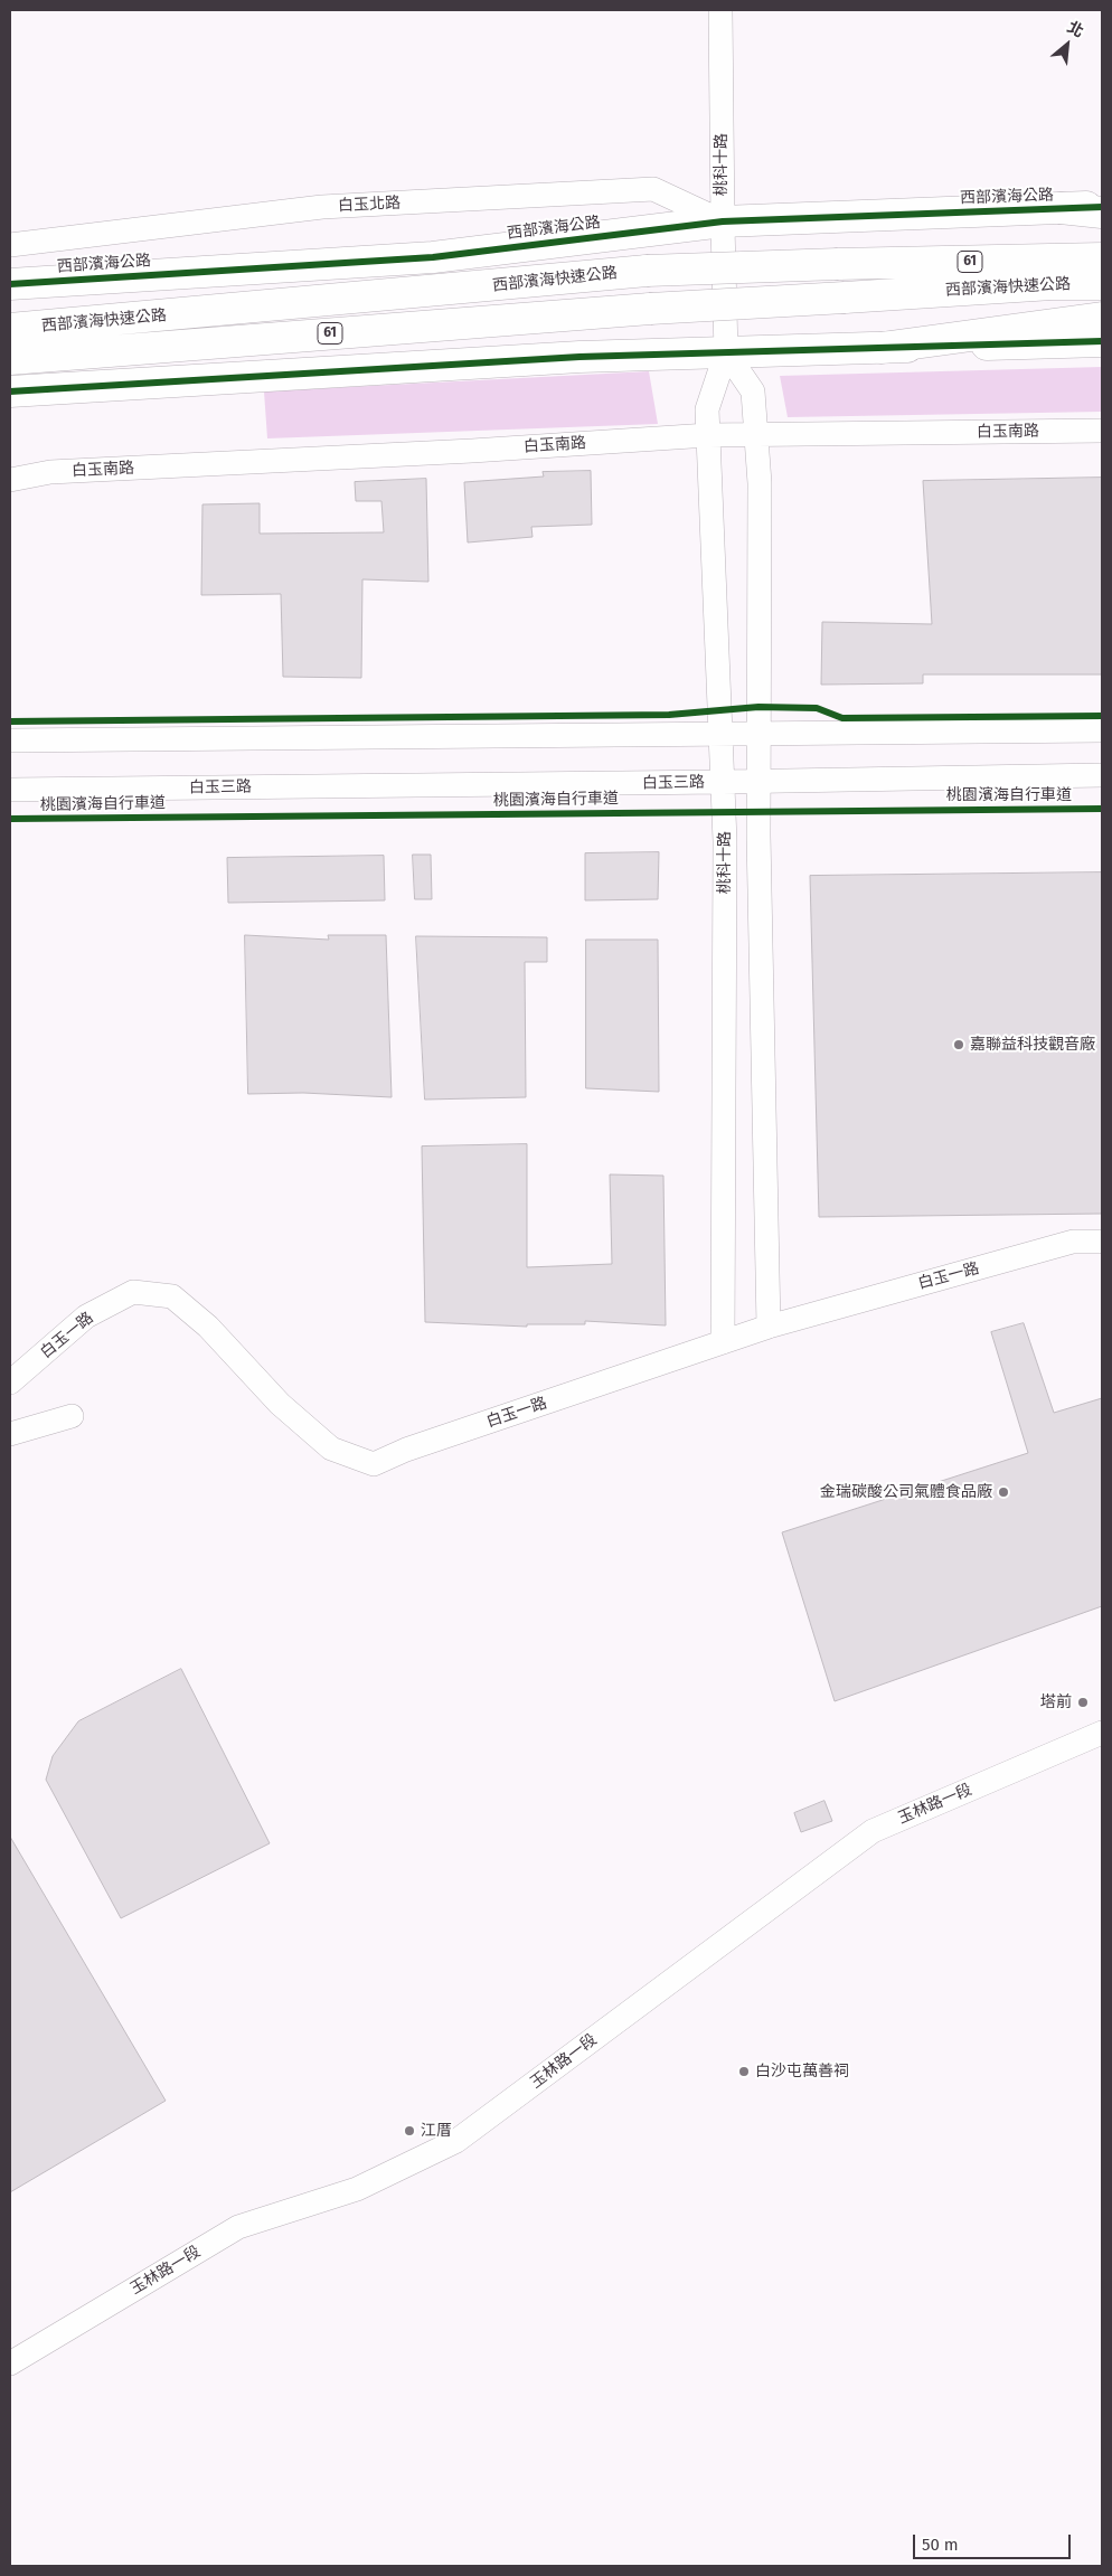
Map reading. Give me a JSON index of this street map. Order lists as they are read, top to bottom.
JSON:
{
  "streets": {
    "main road": ["西部濱海公路", "61", "西部濱海快速公路"],
    "street": [
      "桃科十路",
      "白玉北路",
      "白玉南路",
      "白玉三路",
      "白玉一路",
      "玉林路一段"
    ],
    "cycle path": ["桃園濱海自行車道"]
  },
  "crossings": [
    ["桃科十路", "西部濱海公路"],
    ["桃科十路", "白玉北路"],
    ["桃科十路", "白玉南路"],
    ["桃科十路", "白玉三路"],
    ["桃科十路", "白玉一路"],
    ["西部濱海公路", "白玉北路"]
  ],
  "places": [
    "嘉聯益科技觀音廠",
    "金瑞碳酸公司氣體食品廠",
    "塔前",
    "白沙屯萬善祠",
    "江厝"
  ],
  "scale_bar": "50 m",
  "north": "top right"
}
